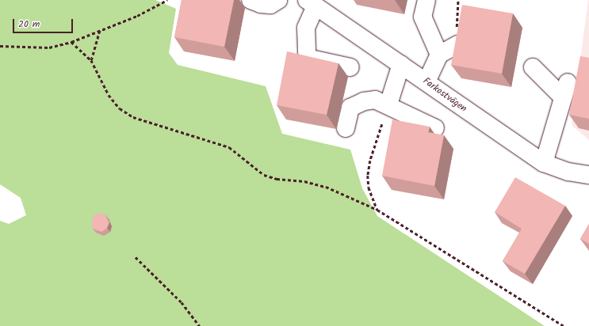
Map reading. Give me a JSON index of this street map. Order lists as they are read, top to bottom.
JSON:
{
  "streets": {
    "street": ["Farkostvägen"]
  },
  "scale_bar": "20 m"
}
